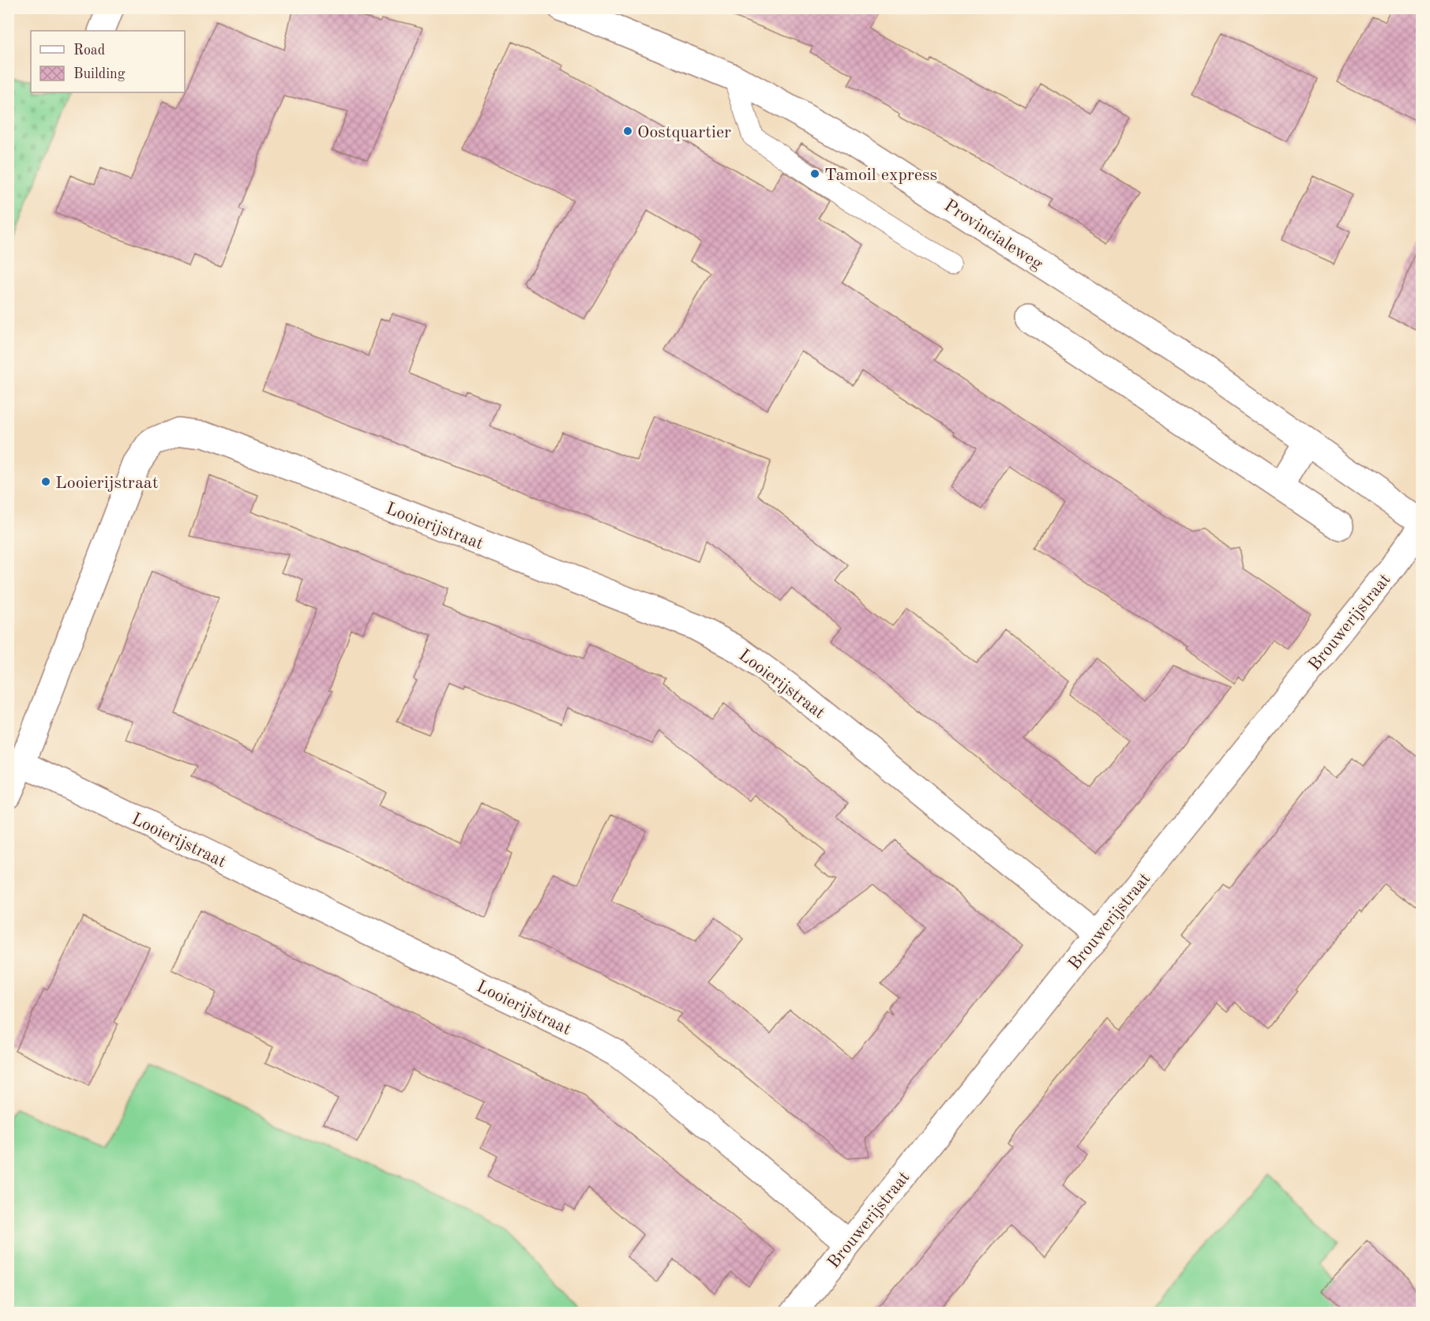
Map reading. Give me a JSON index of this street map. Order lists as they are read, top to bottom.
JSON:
{
  "streets": {
    "street": ["Provincialeweg", "Looierijstraat", "Brouwerijstraat"]
  },
  "crossings": [
    ["Looierijstraat", "Brouwerijstraat"]
  ],
  "places": ["Oostquartier", "Tamoil express", "Looierijstraat"],
  "legend": ["Road", "Building"]
}
